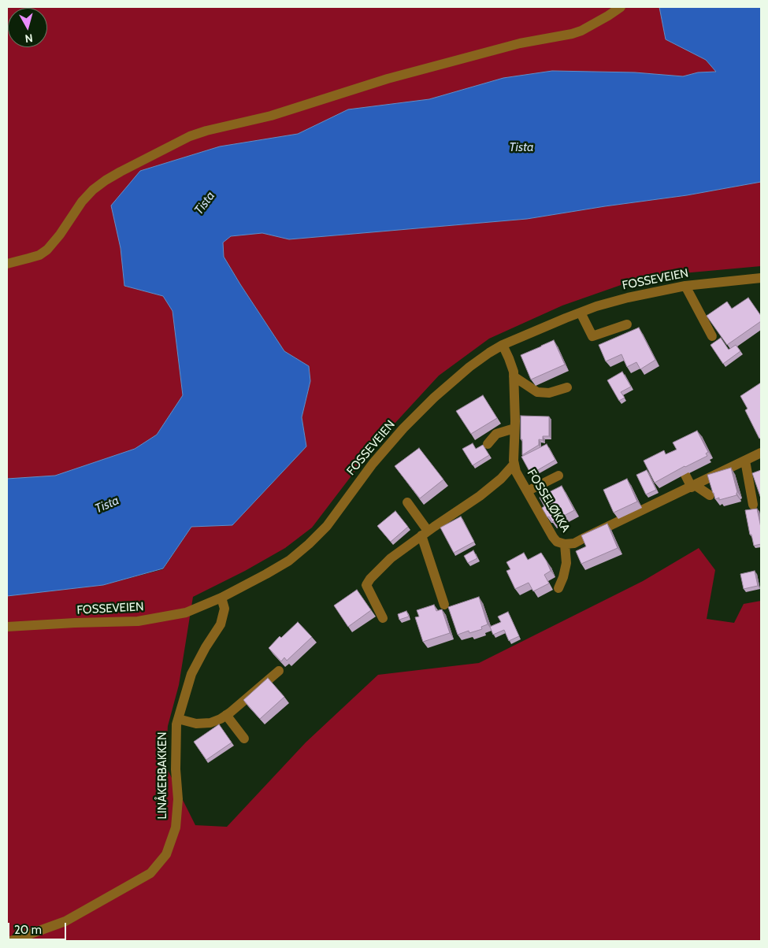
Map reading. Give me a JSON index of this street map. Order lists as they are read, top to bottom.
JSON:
{
  "streets": {
    "street": ["FOSSEVEIEN", "FOSSELØKKA", "LINÅKERBAKKEN"]
  },
  "crossings": [
    ["FOSSEVEIEN", "FOSSELØKKA"],
    ["FOSSEVEIEN", "LINÅKERBAKKEN"]
  ],
  "water": ["Tista"],
  "scale_bar": "20 m",
  "north": "bottom"
}
